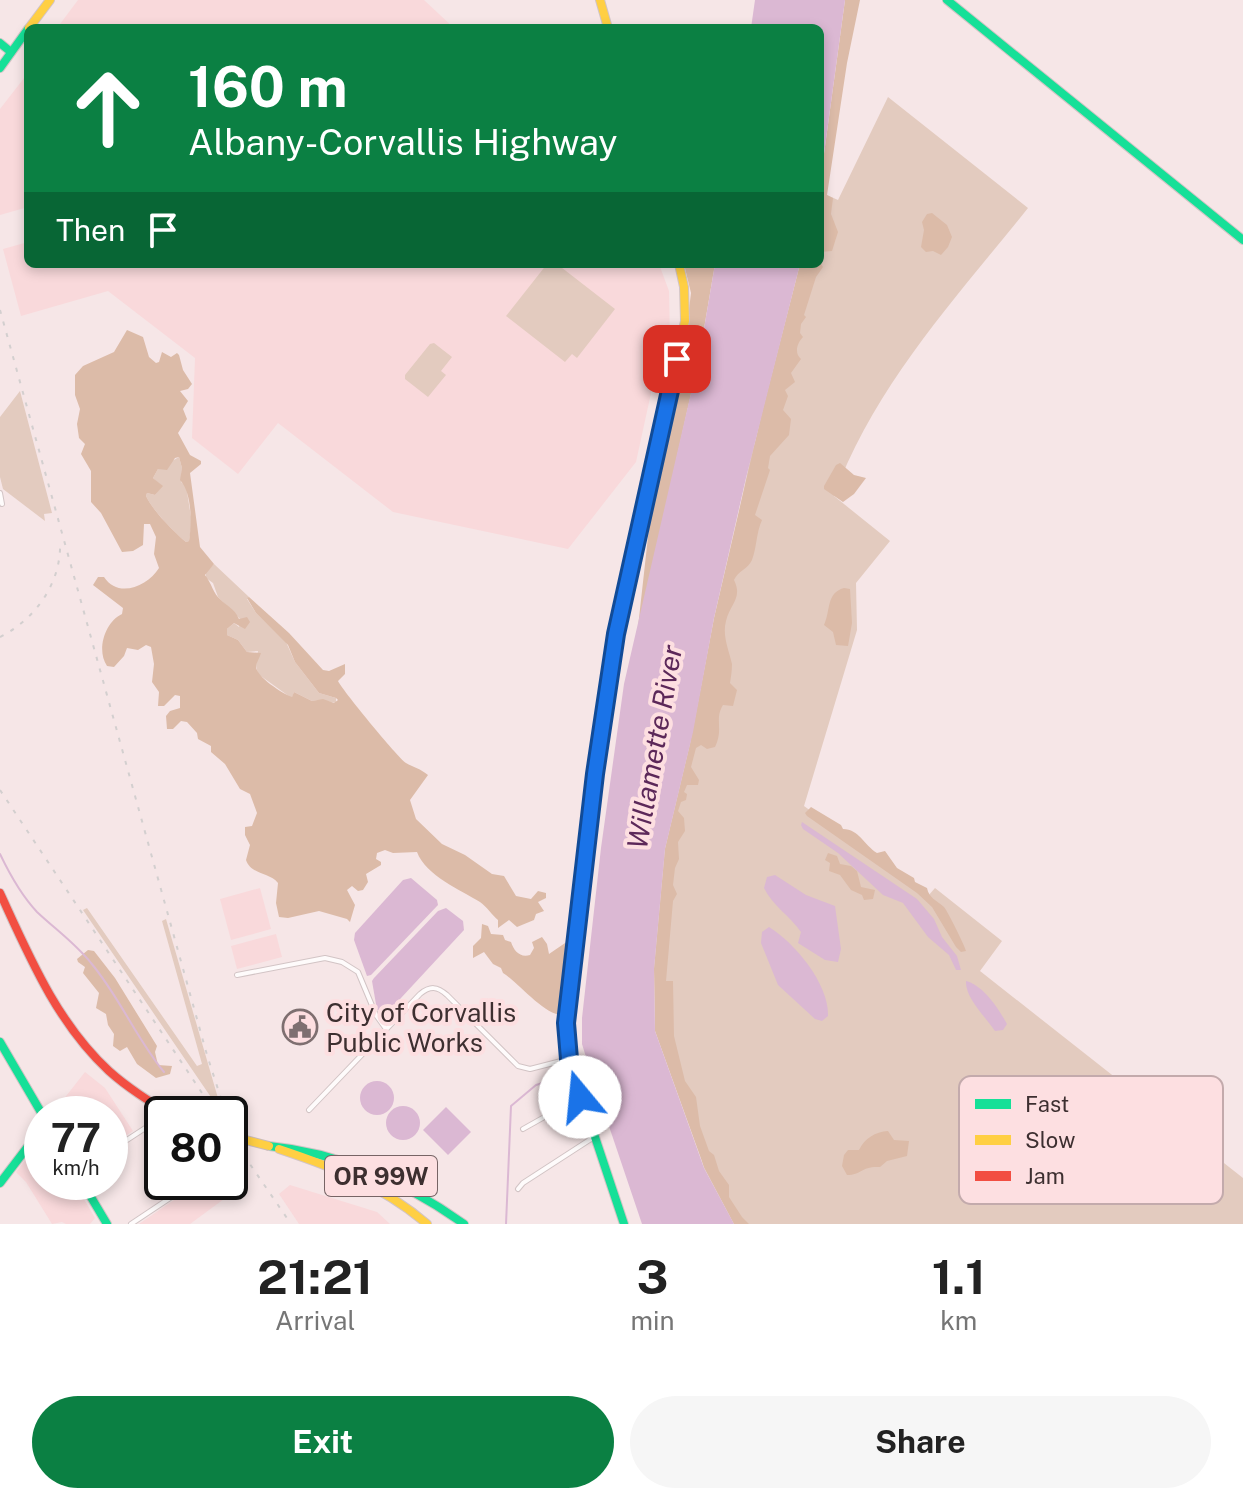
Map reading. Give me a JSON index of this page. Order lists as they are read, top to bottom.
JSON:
{
  "streets": {
    "main road": ["OR 99W"]
  },
  "water": ["Willamette River"],
  "places": {
    "public building": ["City of Corvallis Public Works"]
  },
  "legend": ["Fast", "Slow", "Jam"],
  "page": {
    "turn": ["160 m", "Albany-Corvallis Highway"],
    "then": "Then",
    "speed": "77 km/h",
    "limit": "80",
    "eta": [
      "21:21",
      "Arrival",
      "3",
      "min",
      "1.1",
      "km"
    ],
    "buttons": ["Exit", "Share"]
  }
}
